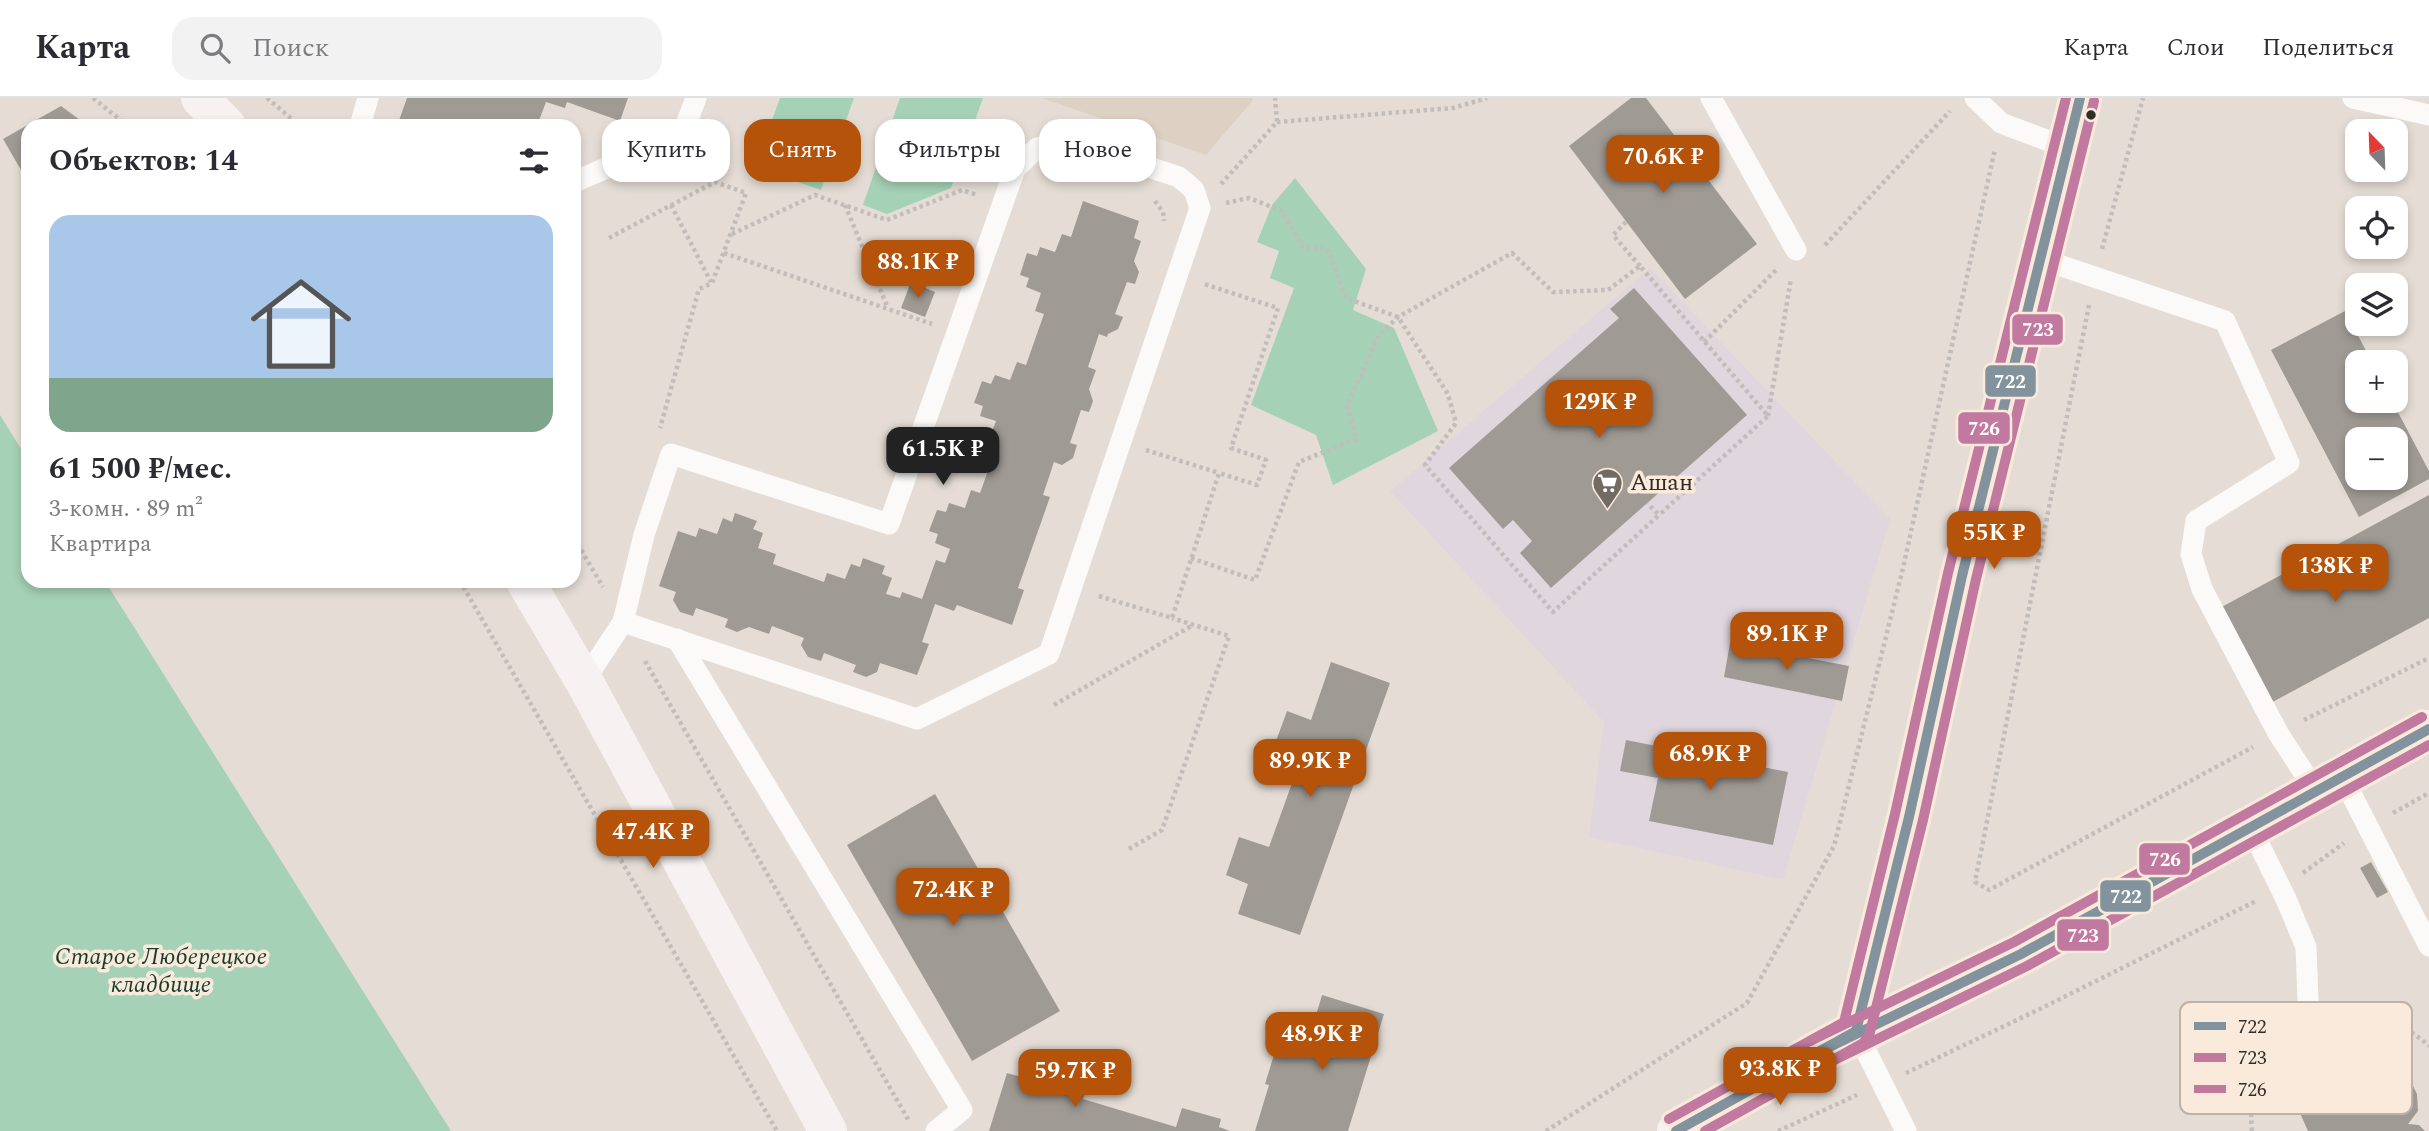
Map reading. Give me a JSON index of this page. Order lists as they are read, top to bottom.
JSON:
{
  "parks": ["Старое Люберецкое кладбище"],
  "places": {
    "supermarket": ["Ашан"]
  },
  "lines": ["transit line 722", "transit line 726", "transit line 723"],
  "legend": ["722", "723", "726"],
  "north": "top left",
  "page": {
    "header": "Карта",
    "search": "Поиск",
    "nav": ["Карта", "Слои", "Поделиться"],
    "map_buttons": ["+", "−"],
    "chip": [
      "Купить",
      "Снять",
      "Фильтры",
      "Новое"
    ],
    "heading": "Объектов: 14",
    "price": [
      "70.6K ₽",
      "88.1K ₽",
      "129K ₽",
      "61.5K ₽",
      "55K ₽",
      "138K ₽",
      "89.1K ₽",
      "68.9K ₽",
      "89.9K ₽",
      "47.4K ₽",
      "72.4K ₽",
      "48.9K ₽",
      "93.8K ₽",
      "59.7K ₽"
    ],
    "list": [
      {
        "name": "61 500 ₽/мес.",
        "note": "3-комн. · 89 m² · Квартира"
      }
    ]
  }
}
